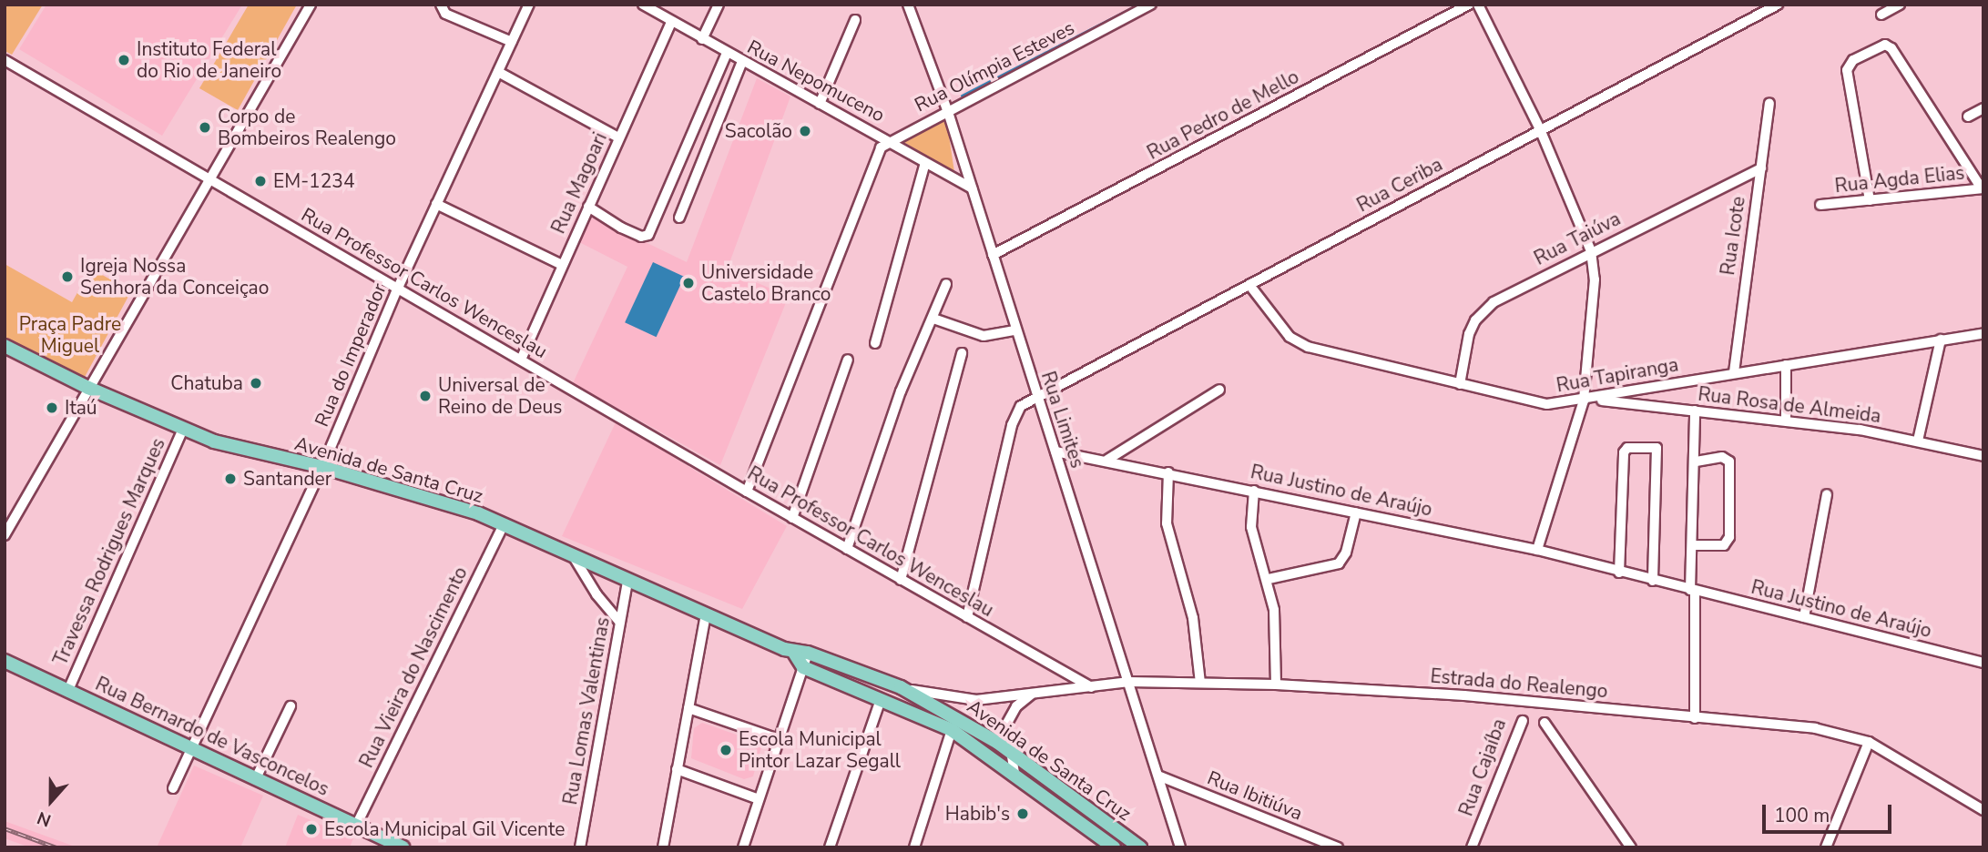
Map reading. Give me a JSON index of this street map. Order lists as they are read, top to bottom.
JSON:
{
  "streets": {
    "main road": ["Avenida de Santa Cruz", "Rua Bernardo de Vasconcelos"],
    "street": [
      "Rua Olímpia Esteves",
      "Rua Nepomuceno",
      "Rua Pedro de Mello",
      "Rua Agda Elias",
      "Rua Magoari",
      "Rua Ceriba",
      "Rua Icote",
      "Rua Taiúva",
      "Rua Professor Carlos Wenceslau",
      "Rua do Imperador",
      "Rua Tapiranga",
      "Rua Rosa de Almeida",
      "Rua Limites",
      "Rua Justino de Araújo",
      "Travessa Rodrigues Marques",
      "Rua Vieira do Nascimento",
      "Estrada do Realengo",
      "Rua Lomas Valentinas",
      "Rua Cajaíba",
      "Rua Ibitiúva"
    ]
  },
  "crossings": [
    ["Rua Olímpia Esteves", "Rua Nepomuceno"],
    ["Rua Olímpia Esteves", "Rua Limites"],
    ["Rua Nepomuceno", "Rua Magoari"],
    ["Rua Nepomuceno", "Rua Limites"],
    ["Rua Pedro de Mello", "Rua Limites"],
    ["Rua Magoari", "Rua Professor Carlos Wenceslau"],
    ["Rua Ceriba", "Rua Professor Carlos Wenceslau"],
    ["Rua Ceriba", "Rua Tapiranga"],
    ["Rua Ceriba", "Rua Limites"],
    ["Rua Icote", "Rua Taiúva"],
    ["Rua Icote", "Rua Tapiranga"],
    ["Rua Taiúva", "Rua Tapiranga"],
    ["Rua Professor Carlos Wenceslau", "Rua do Imperador"],
    ["Rua Professor Carlos Wenceslau", "Estrada do Realengo"],
    ["Rua do Imperador", "Avenida de Santa Cruz"],
    ["Rua do Imperador", "Rua Bernardo de Vasconcelos"],
    ["Rua Tapiranga", "Rua Rosa de Almeida"],
    ["Rua Limites", "Rua Justino de Araújo"],
    ["Rua Limites", "Estrada do Realengo"],
    ["Rua Limites", "Rua Ibitiúva"],
    ["Avenida de Santa Cruz", "Travessa Rodrigues Marques"],
    ["Avenida de Santa Cruz", "Rua Vieira do Nascimento"],
    ["Avenida de Santa Cruz", "Estrada do Realengo"],
    ["Avenida de Santa Cruz", "Rua Lomas Valentinas"],
    ["Travessa Rodrigues Marques", "Rua Bernardo de Vasconcelos"],
    ["Rua Vieira do Nascimento", "Rua Bernardo de Vasconcelos"],
    ["Estrada do Realengo", "Rua Cajaíba"]
  ],
  "parks": ["Praça Padre Miguel"],
  "places": [
    "Instituto Federal do Rio de Janeiro",
    "Corpo de Bombeiros Realengo",
    "Sacolão",
    "EM-1234",
    "Igreja Nossa Senhora da Conceiçao",
    "Universidade Castelo Branco",
    "Chatuba",
    "Universal de Reino de Deus",
    "Itaú",
    "Santander",
    "Escola Municipal Pintor Lazar Segall",
    "Habib's",
    "Escola Municipal Gil Vicente"
  ],
  "scale_bar": "100 m",
  "north": "bottom"
}
